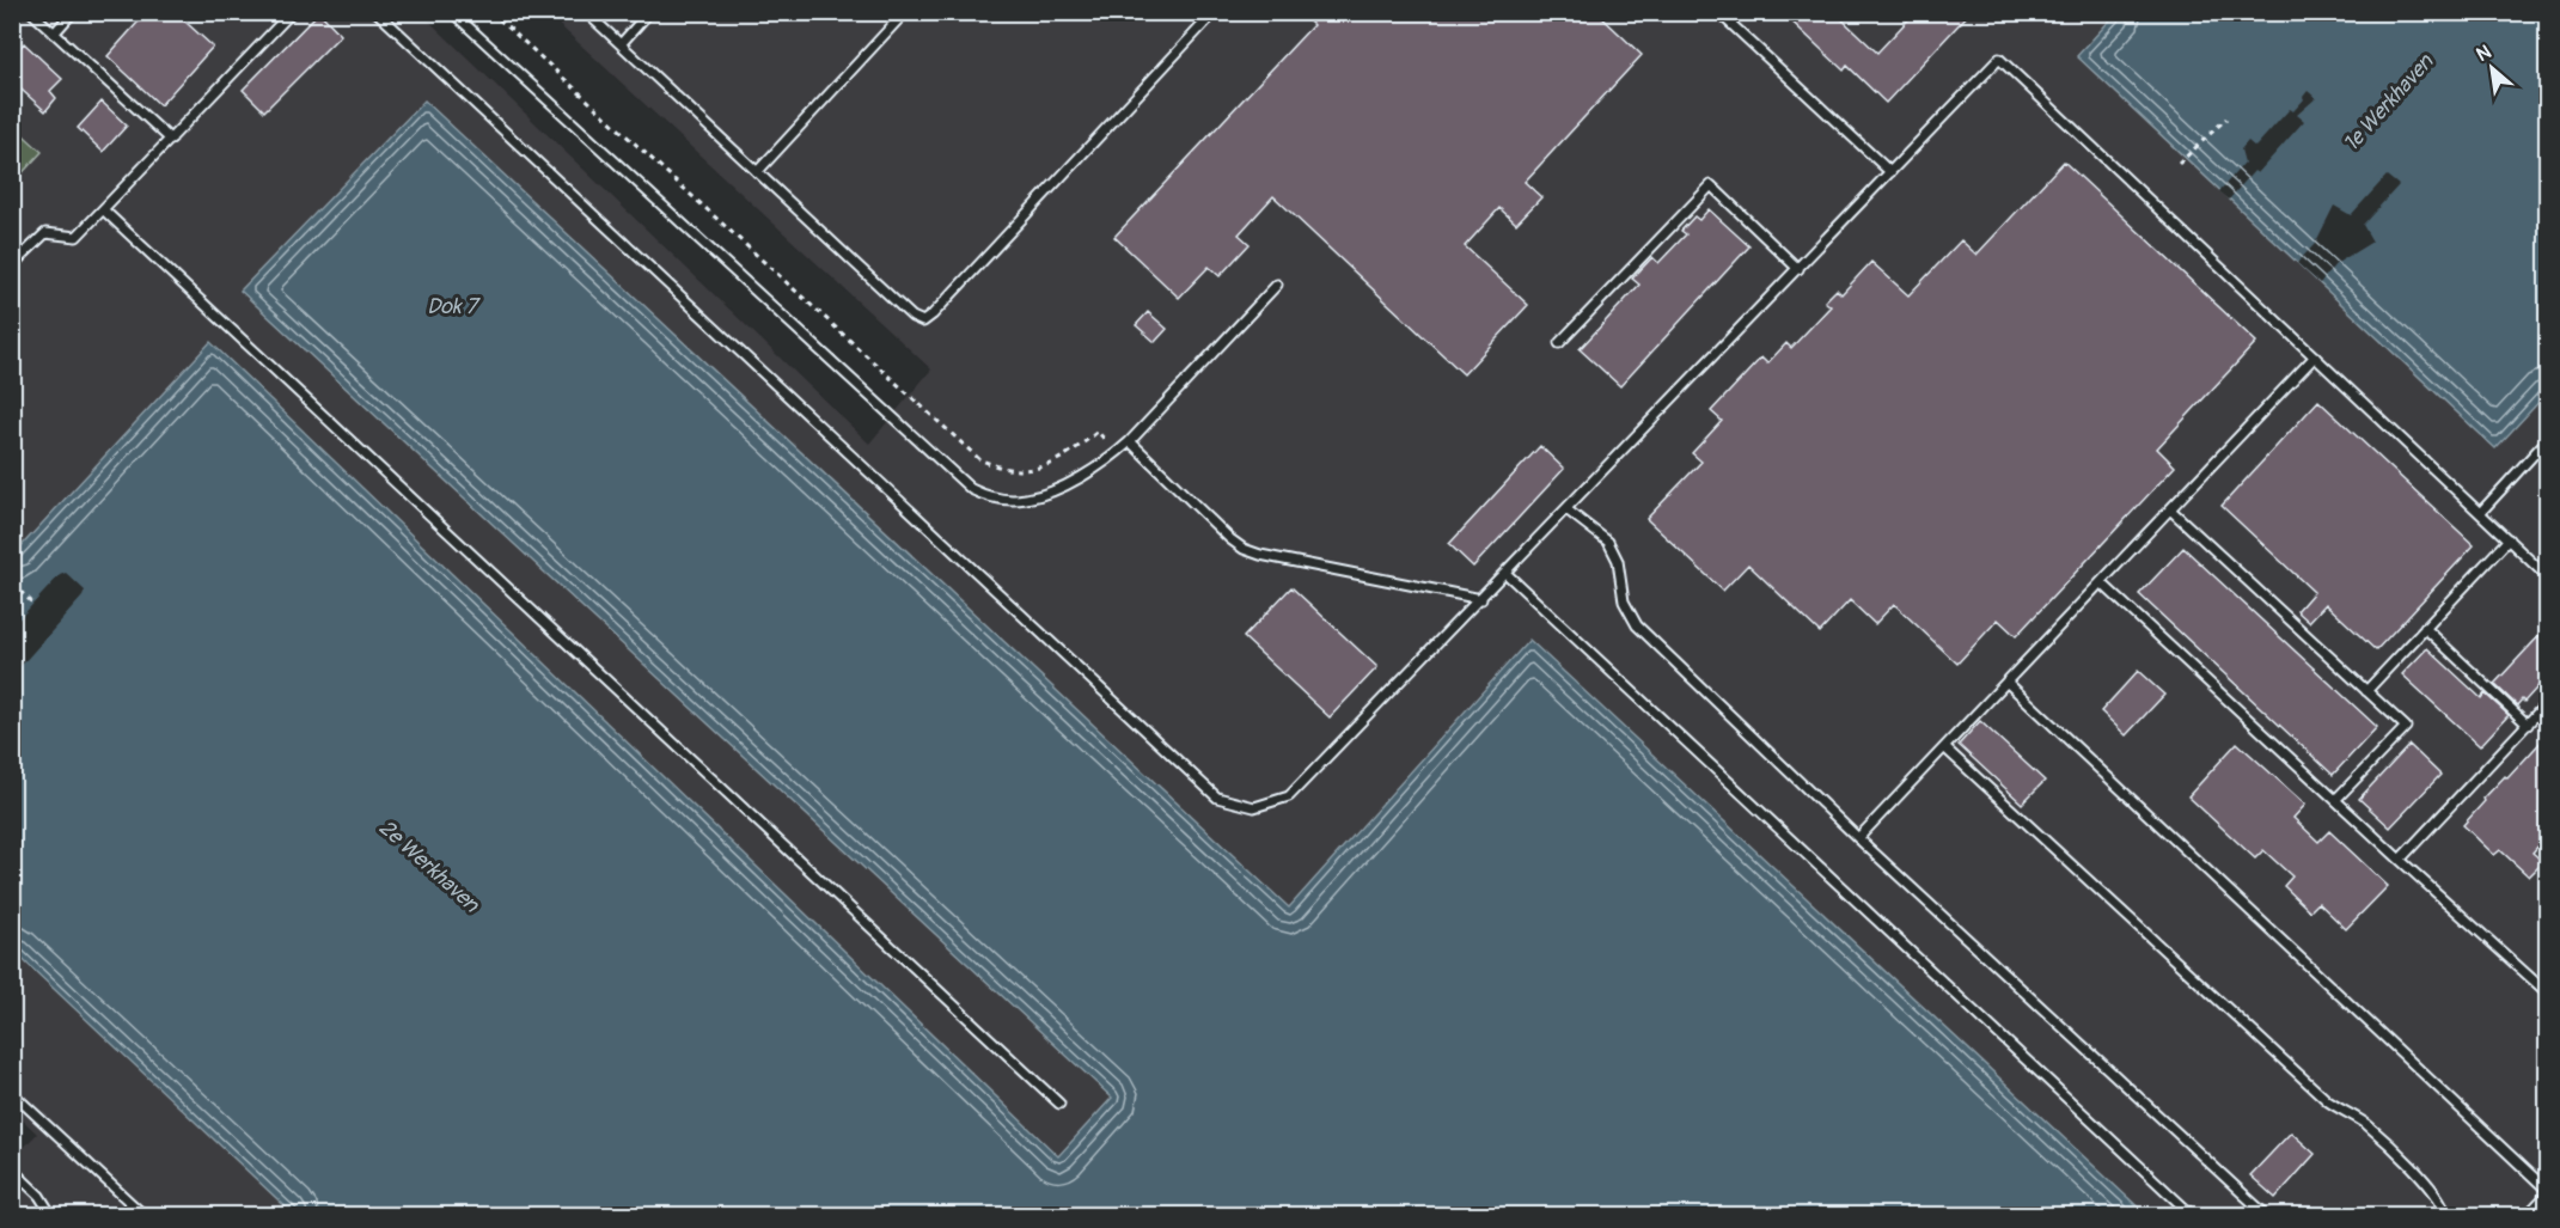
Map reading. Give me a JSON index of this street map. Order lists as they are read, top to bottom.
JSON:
{
  "water": ["1e Werkhaven", "Dok 7", "2e Werkhaven"],
  "north": "top left"
}
